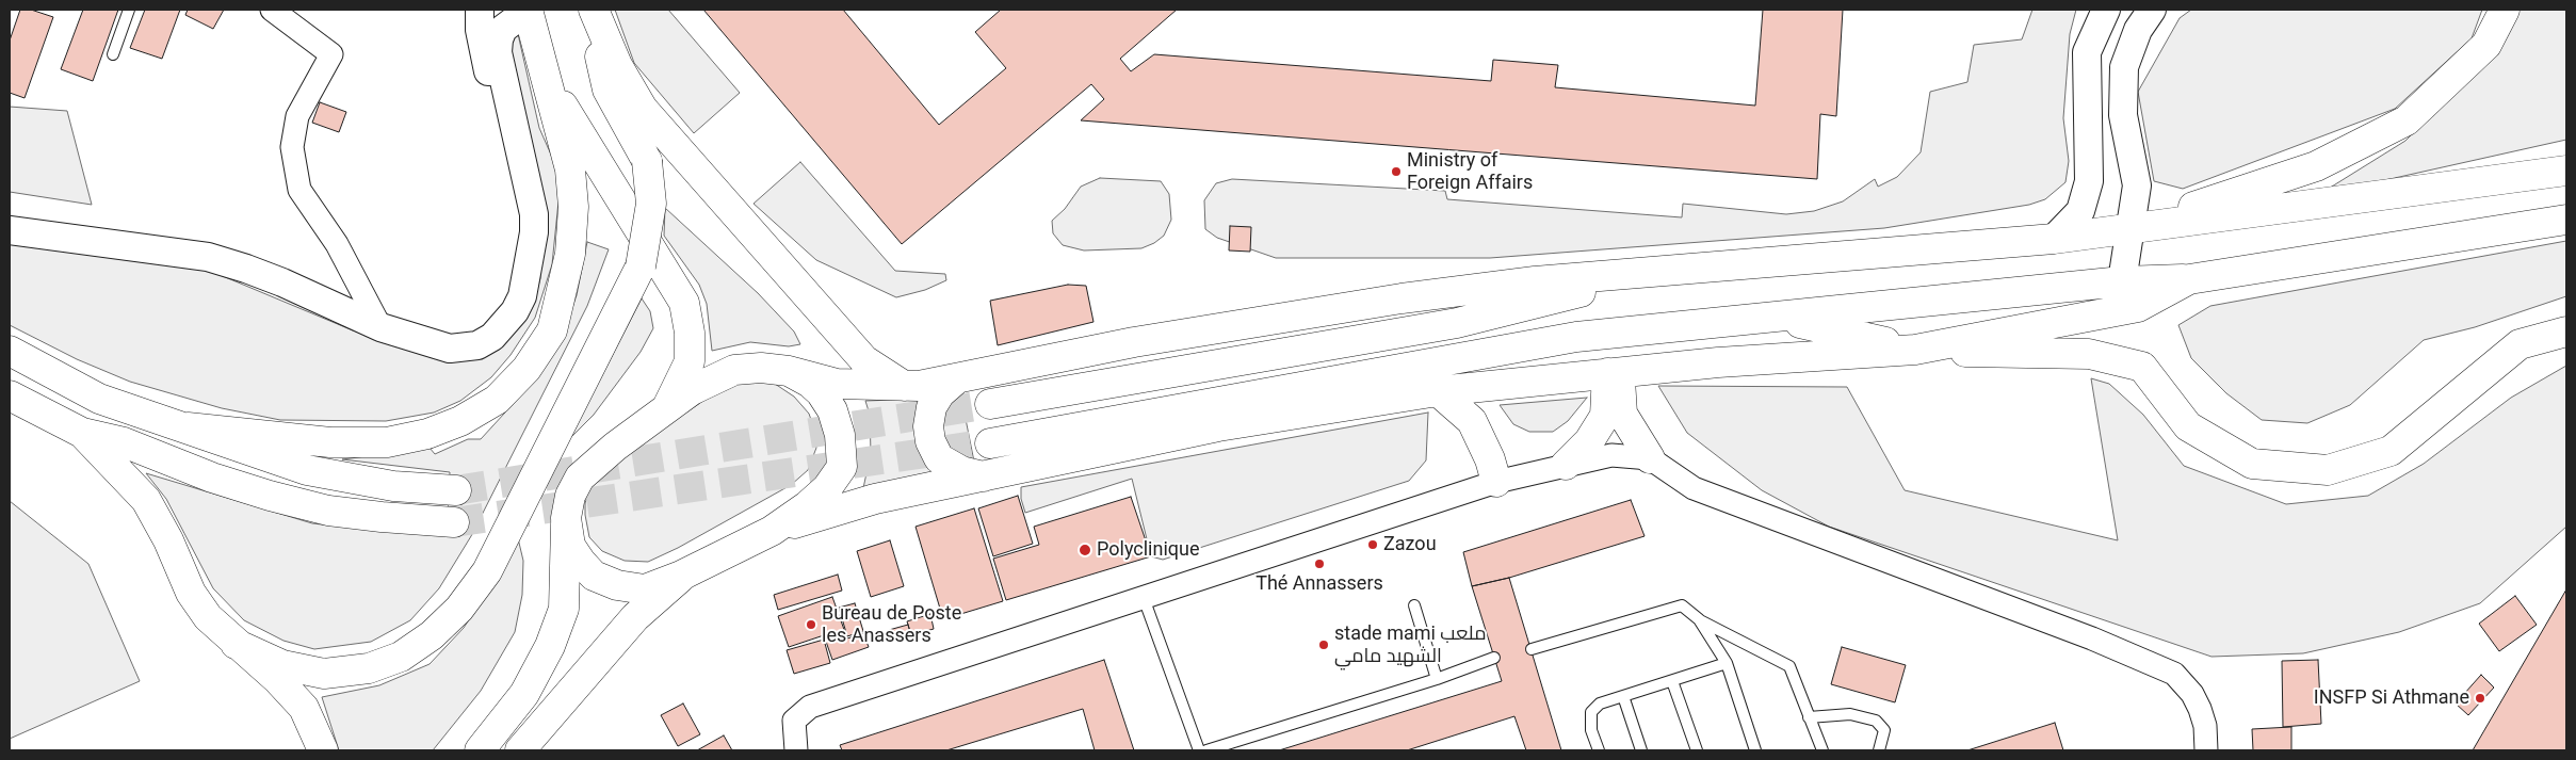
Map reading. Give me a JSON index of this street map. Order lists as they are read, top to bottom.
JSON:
{
  "places": [
    "Ministry of Foreign Affairs",
    "Zazou",
    "Polyclinique",
    "Thé Annassers",
    "Bureau de Poste les Anassers",
    "stade mami ملعب الشهيد مامي",
    "INSFP Si Athmane"
  ]
}
